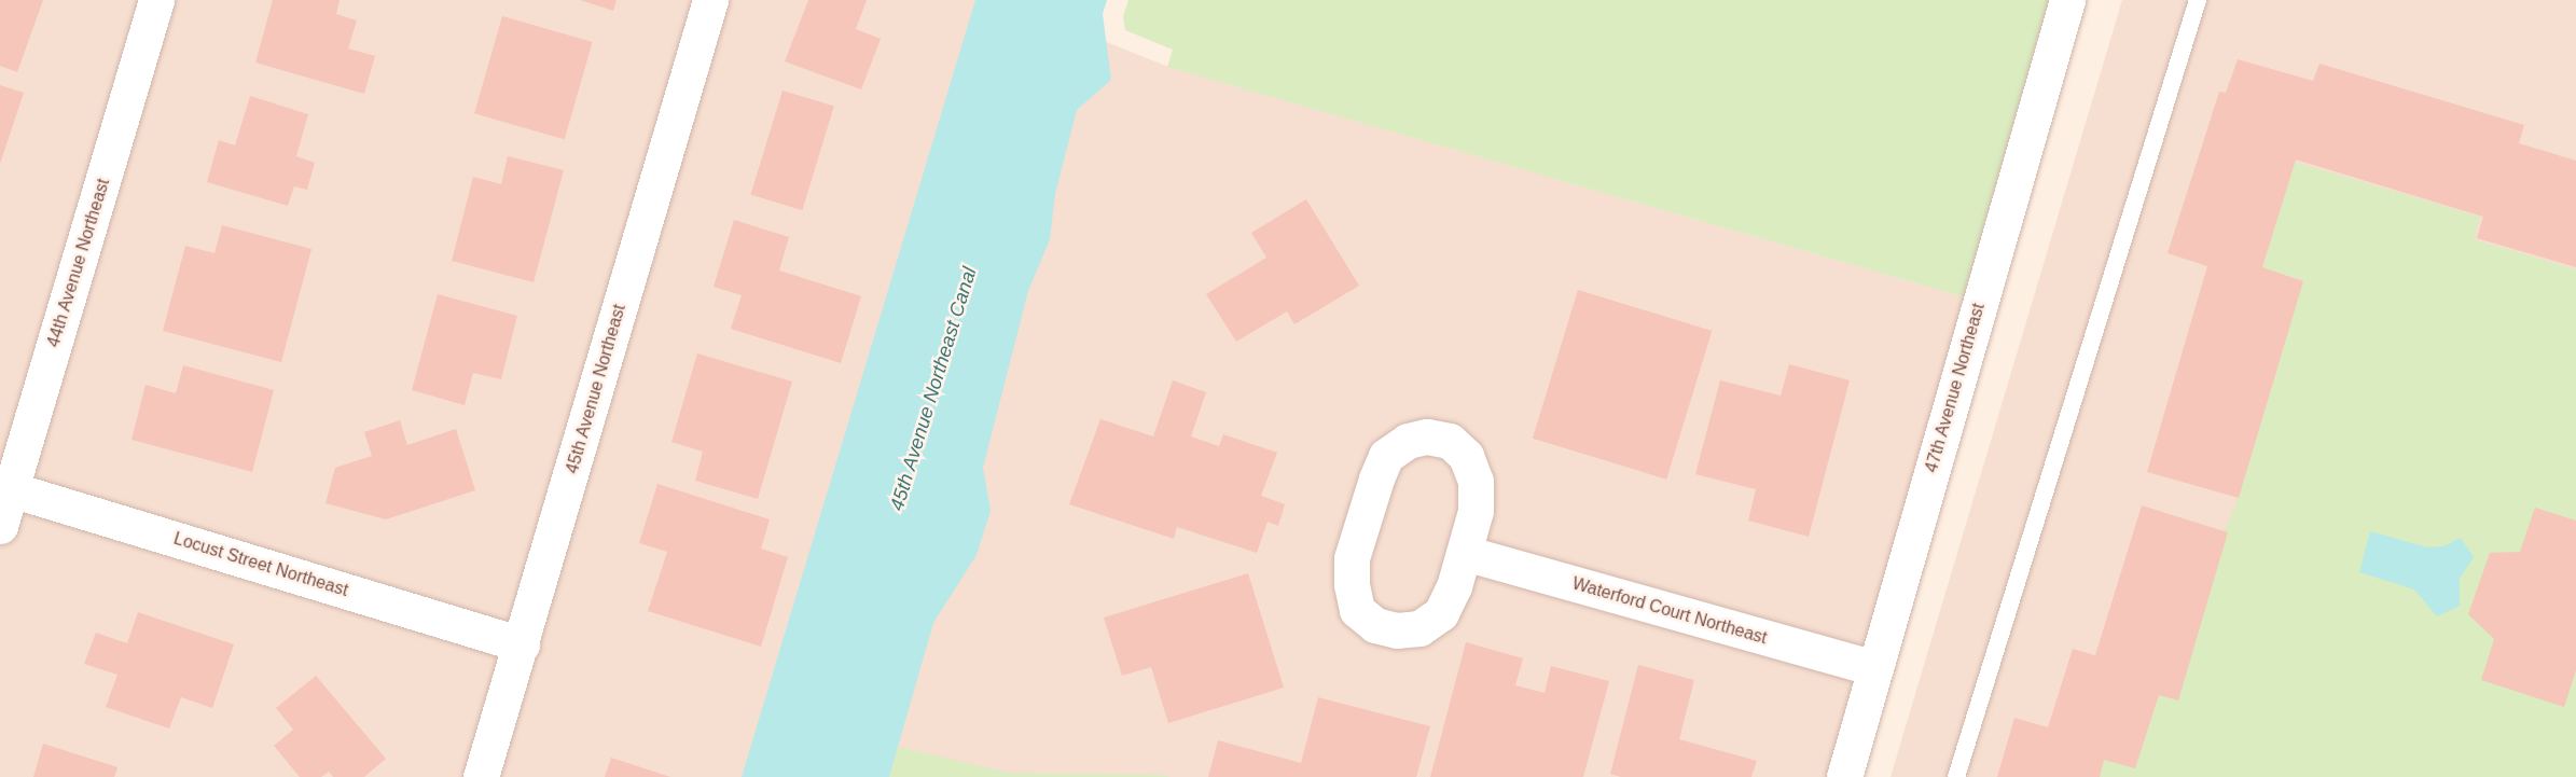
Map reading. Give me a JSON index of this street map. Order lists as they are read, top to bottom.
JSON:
{
  "streets": {
    "street": [
      "44th Avenue Northeast",
      "47th Avenue Northeast",
      "45th Avenue Northeast",
      "Locust Street Northeast",
      "Waterford Court Northeast"
    ]
  },
  "crossings": [
    ["44th Avenue Northeast", "Locust Street Northeast"],
    ["47th Avenue Northeast", "Waterford Court Northeast"],
    ["45th Avenue Northeast", "Locust Street Northeast"]
  ],
  "water": ["45th Avenue Northeast Canal"]
}
